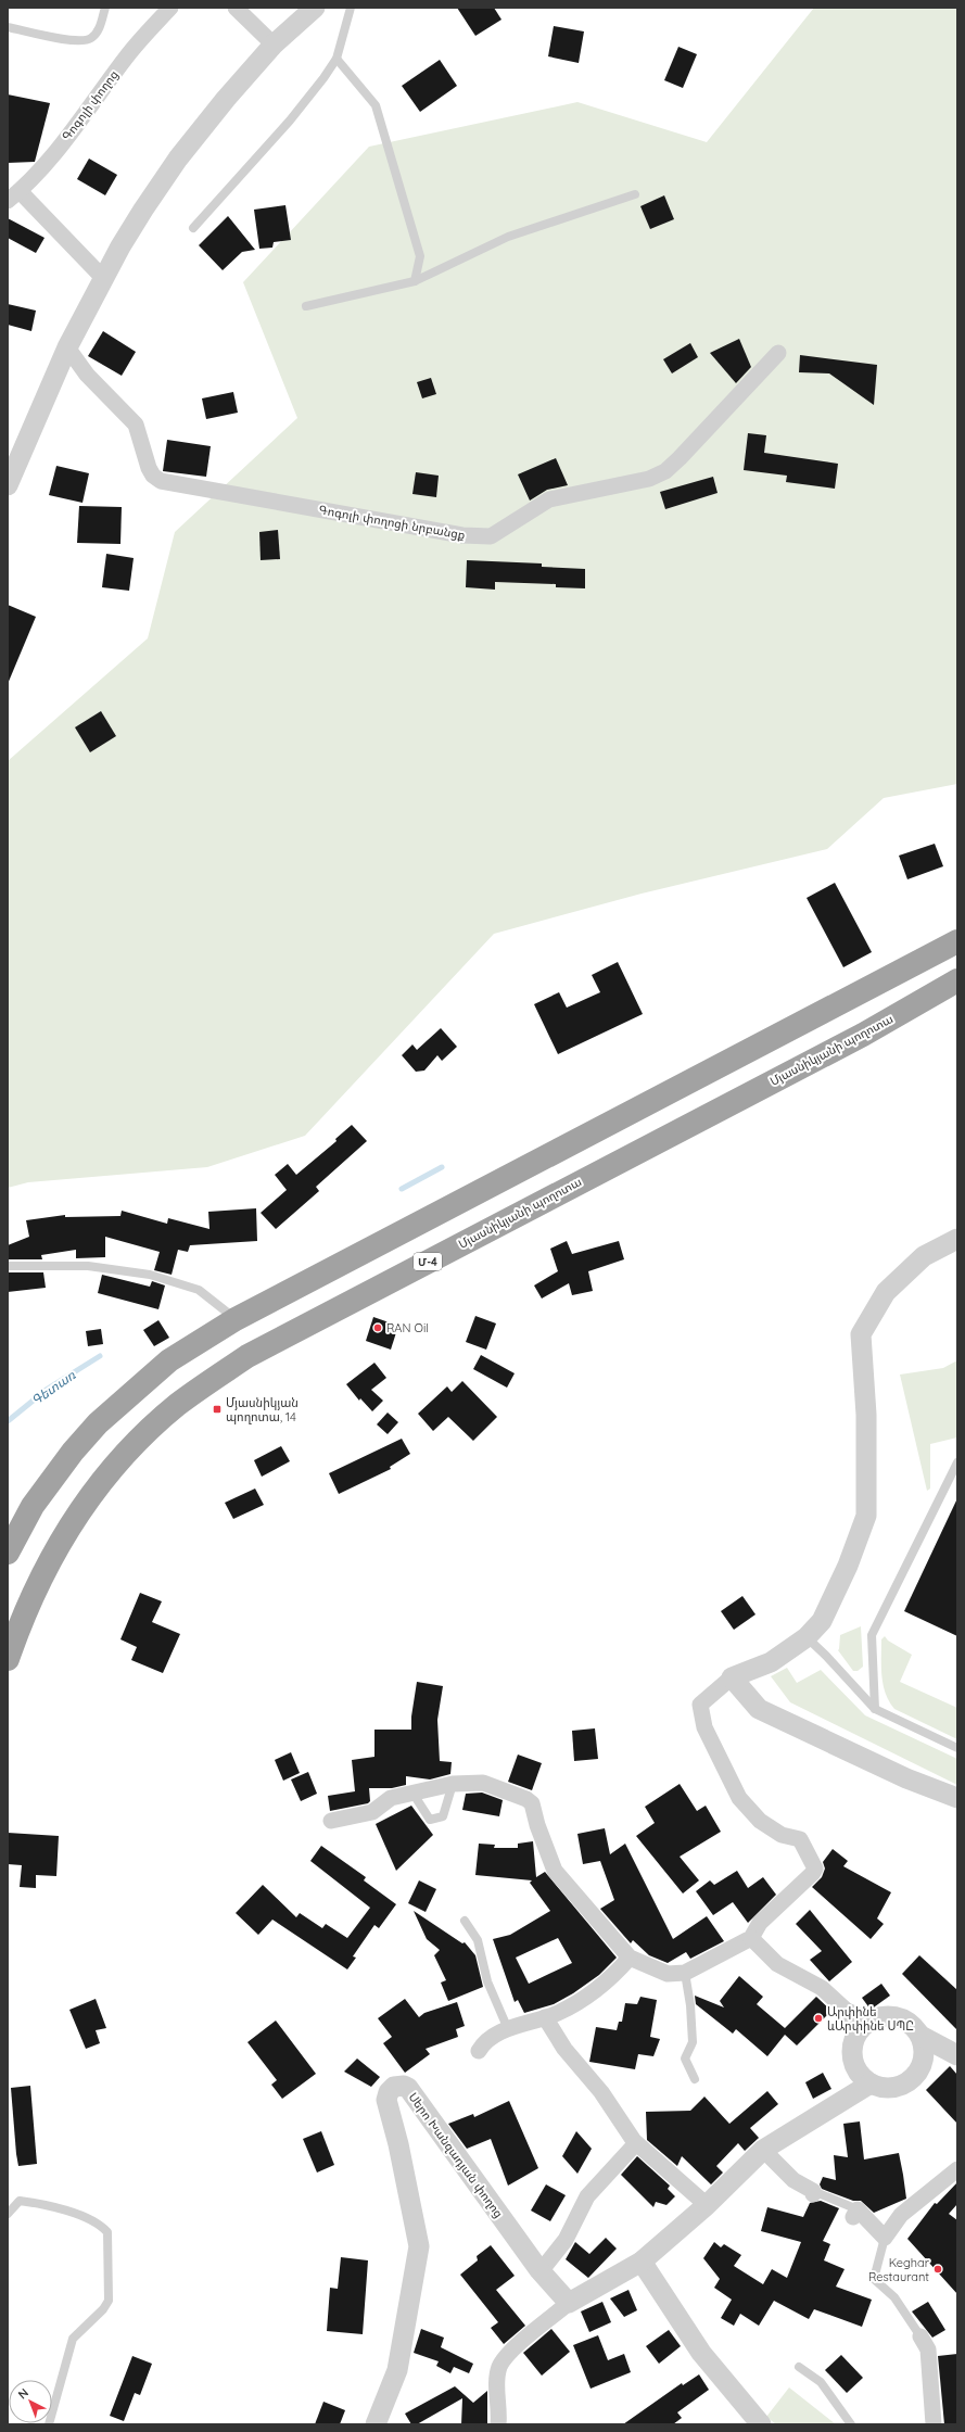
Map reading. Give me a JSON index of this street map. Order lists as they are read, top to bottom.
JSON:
{
  "streets": {
    "highway": ["Մյասնիկյանի պողոտա", "Մ-4"],
    "street": ["Գոգոլի փողոց", "Գոգոլի փողոցի նրբանցք", "Սերո Խանզադյան փողոց"]
  },
  "water": ["Գետառ"],
  "places": {
    "other": ["RAN Oil", "Արփինե ևԱրփինե ՍՊԸ", "Keghar Restaurant"],
    "transit": ["Մյասնիկյան պողոտա, 14"]
  },
  "north": "top left"
}
